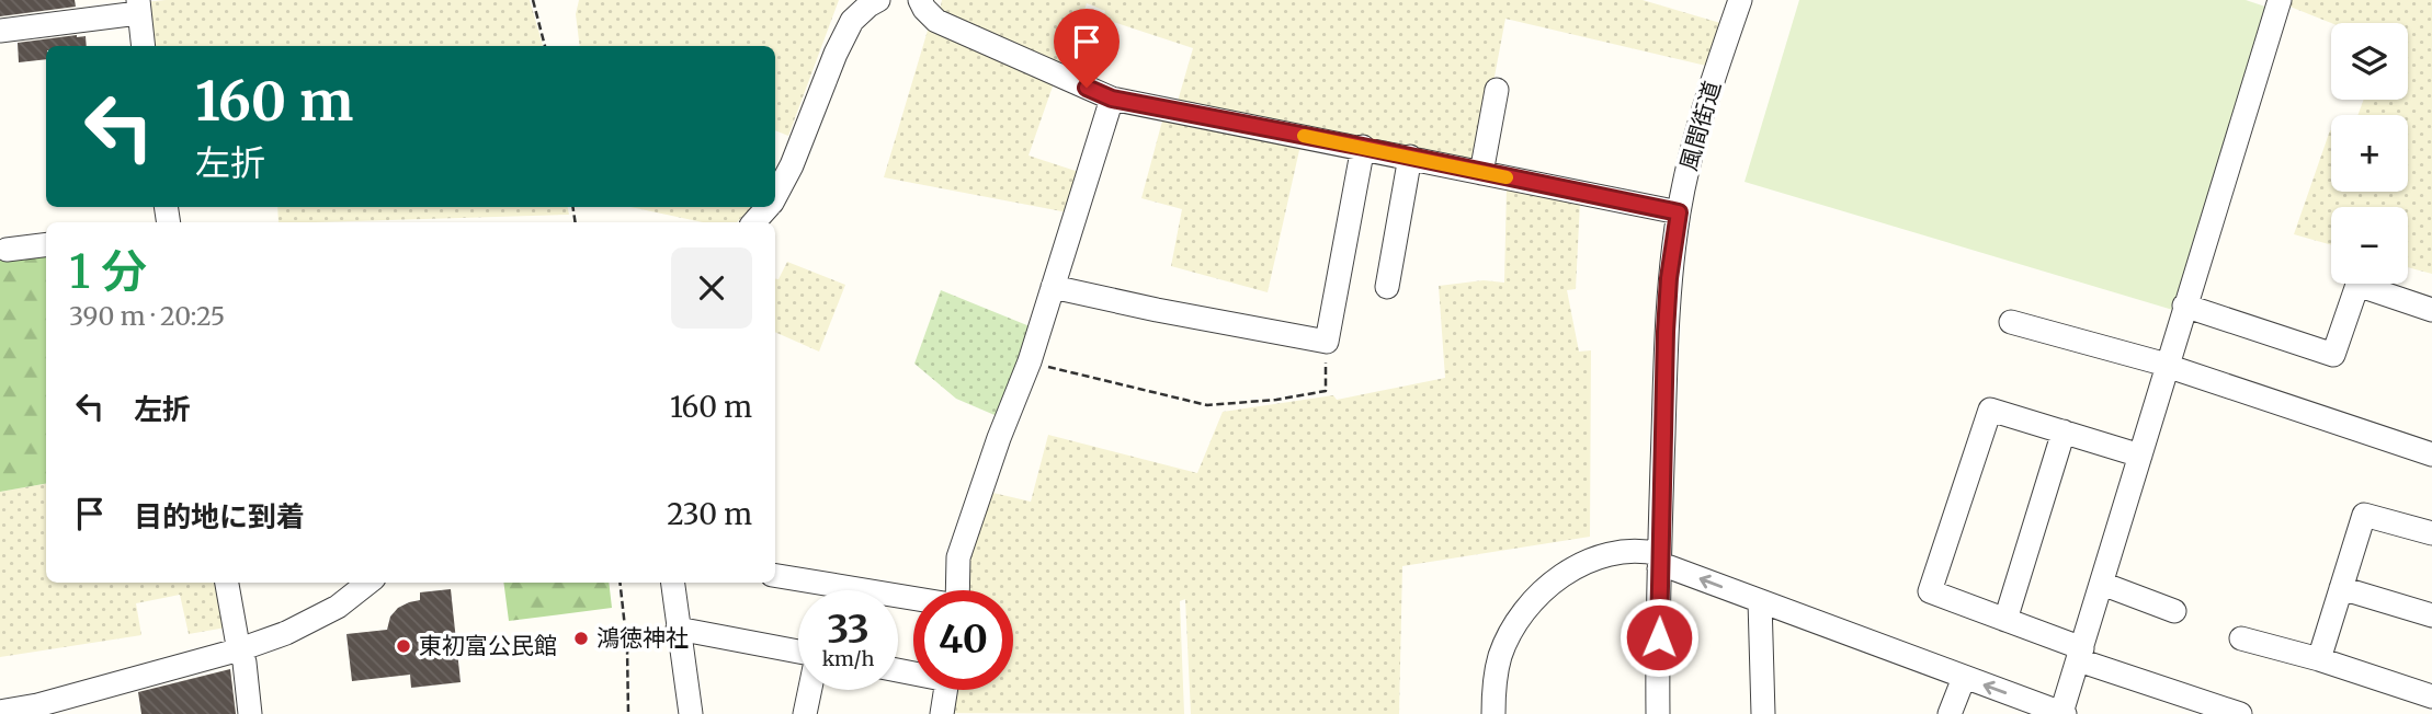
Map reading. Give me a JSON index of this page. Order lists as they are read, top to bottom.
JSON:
{
  "streets": {
    "street": ["風間街道"]
  },
  "places": ["鴻徳神社", "東初富公民館"],
  "page": {
    "map_buttons": ["+", "−"],
    "turn": ["160 m", "左折"],
    "heading": ["1 分", "390 m · 20:25"],
    "list": [
      {
        "name": "左折",
        "value": "160 m"
      },
      {
        "name": "目的地に到着",
        "value": "230 m"
      }
    ],
    "speed": "33 km/h",
    "limit": "40"
  }
}
